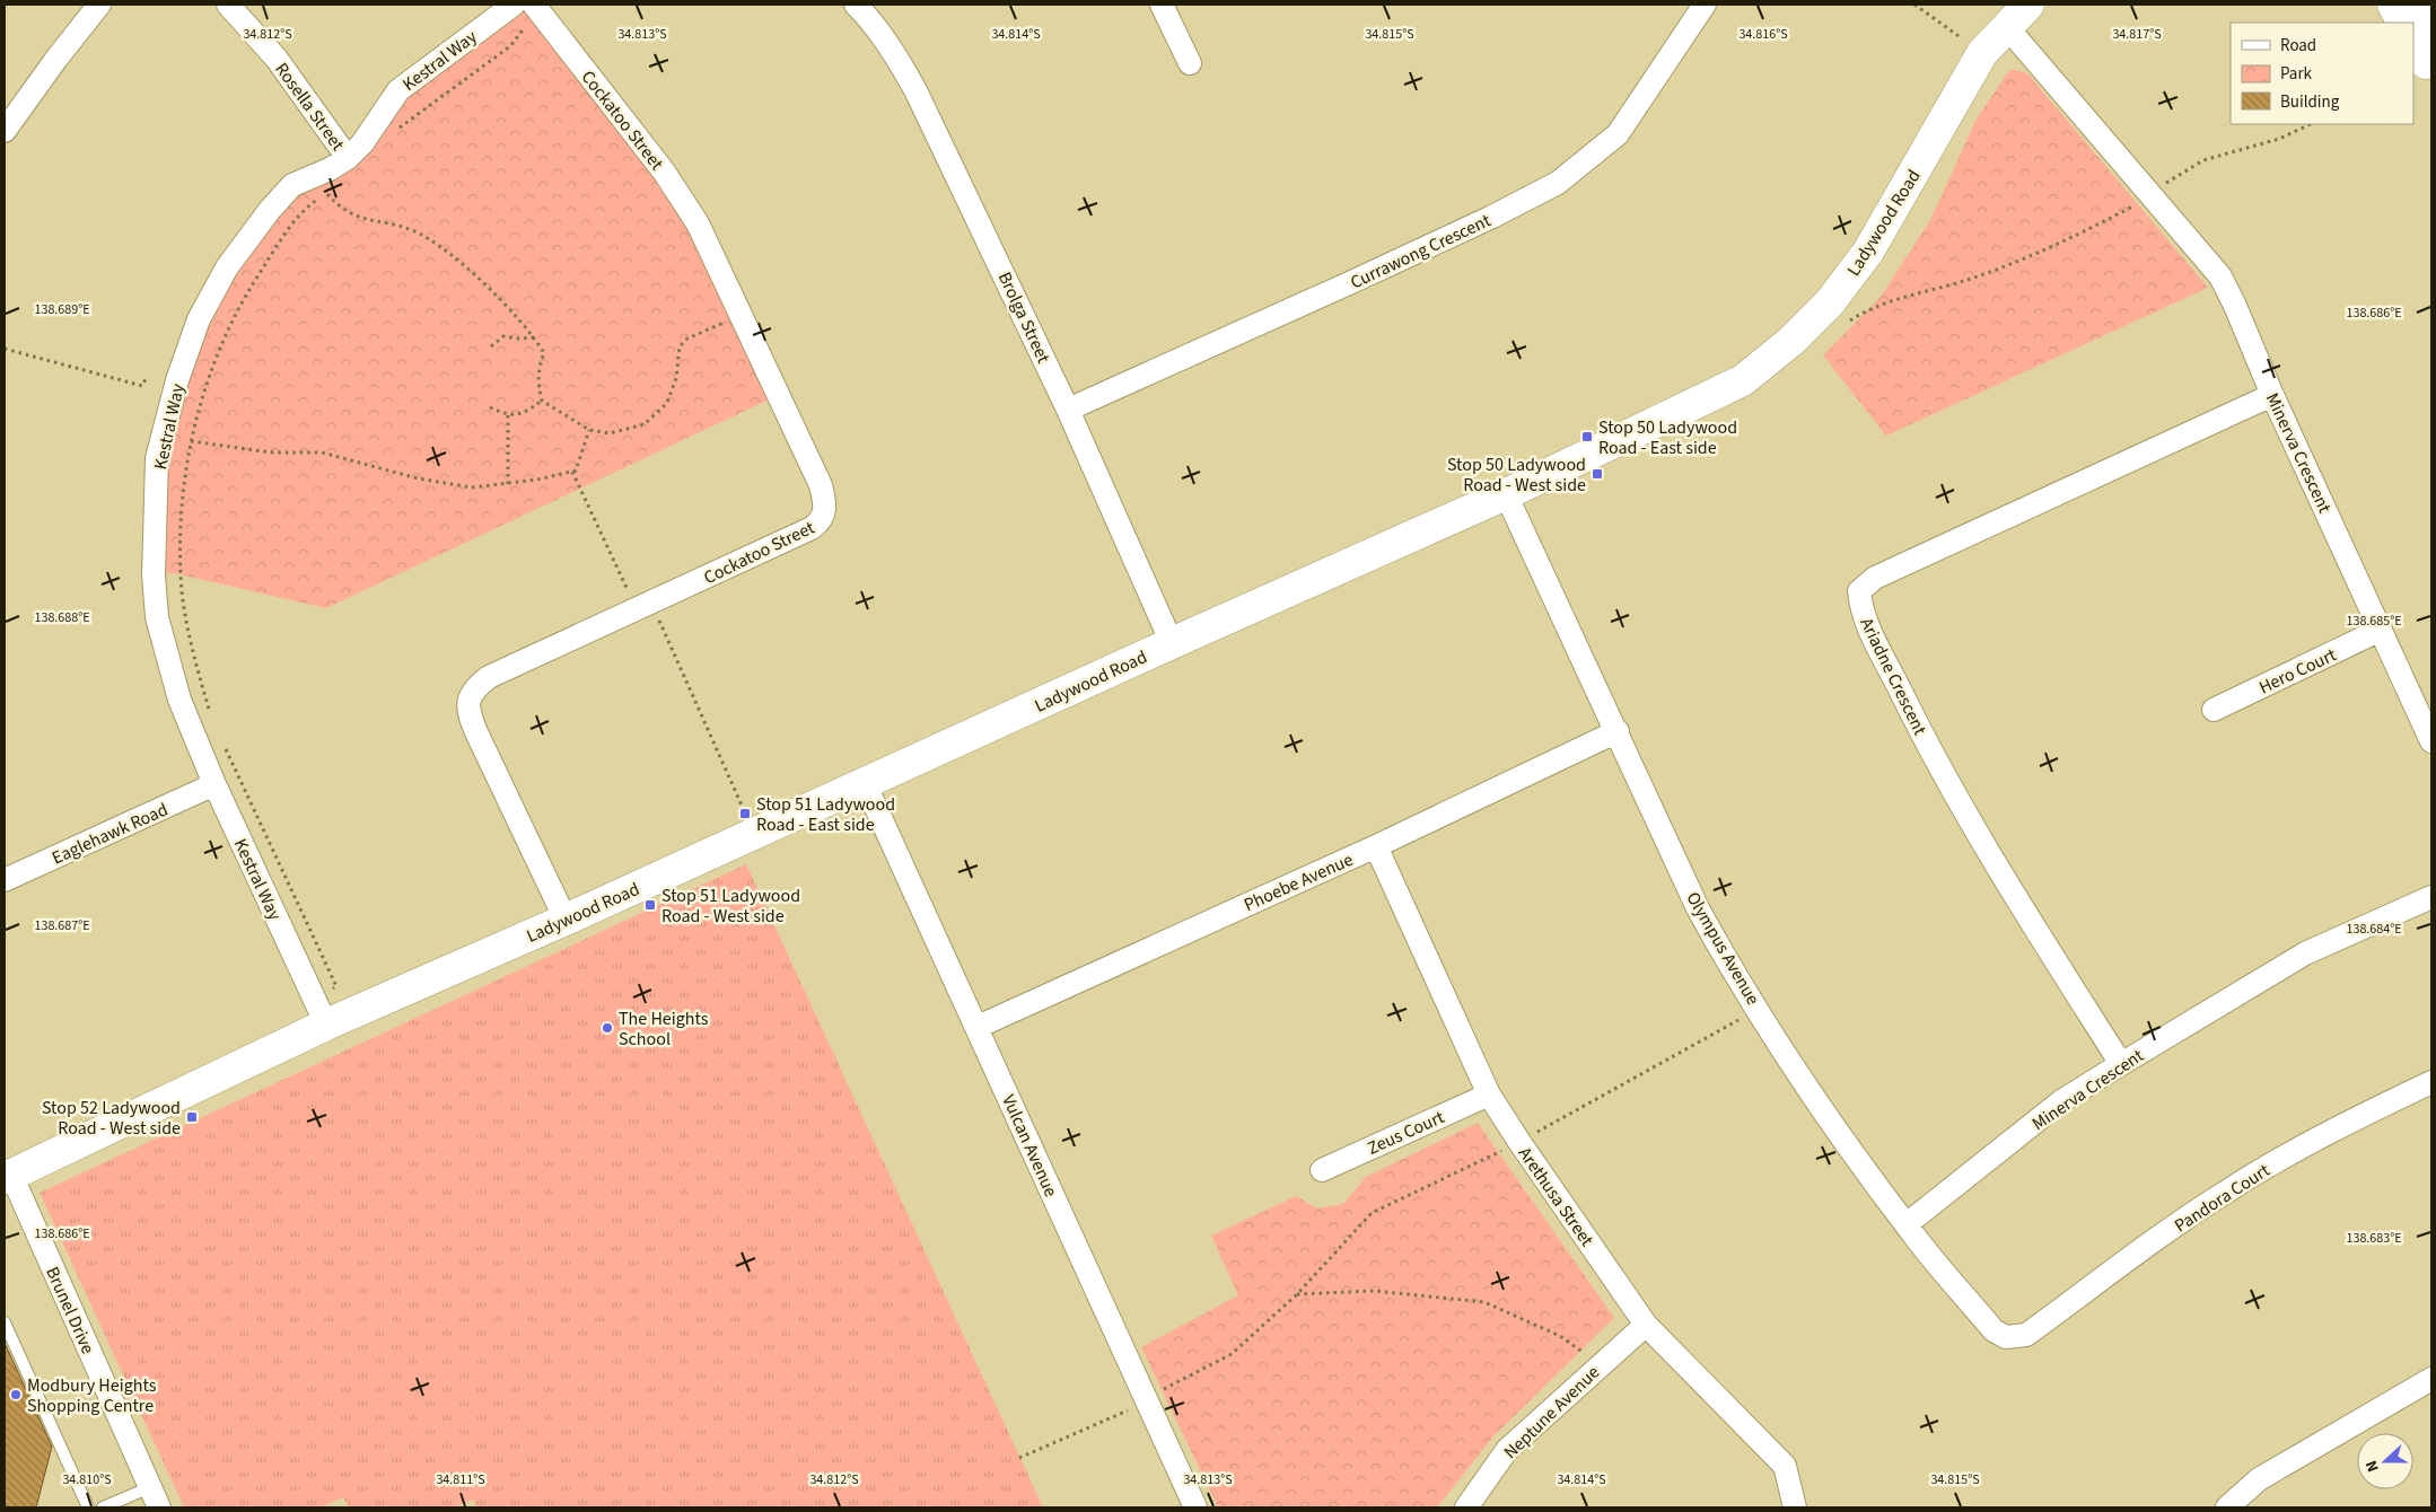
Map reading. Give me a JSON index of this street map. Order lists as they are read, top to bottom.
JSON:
{
  "streets": {
    "street": [
      "Kestral Way",
      "Rosella Street",
      "Cockatoo Street",
      "Ladywood Road",
      "Currawong Crescent",
      "Brolga Street",
      "Minerva Crescent",
      "Hero Court",
      "Ariadne Crescent",
      "Eaglehawk Road",
      "Phoebe Avenue",
      "Olympus Avenue",
      "Zeus Court",
      "Vulcan Avenue",
      "Arethusa Street",
      "Pandora Court",
      "Brunel Drive",
      "Neptune Avenue"
    ]
  },
  "crossings": [
    ["Kestral Way", "Rosella Street"],
    ["Kestral Way", "Ladywood Road"],
    ["Kestral Way", "Eaglehawk Road"],
    ["Cockatoo Street", "Ladywood Road"],
    ["Ladywood Road", "Brolga Street"],
    ["Ladywood Road", "Minerva Crescent"],
    ["Ladywood Road", "Olympus Avenue"],
    ["Ladywood Road", "Vulcan Avenue"],
    ["Ladywood Road", "Brunel Drive"],
    ["Currawong Crescent", "Brolga Street"],
    ["Minerva Crescent", "Hero Court"],
    ["Minerva Crescent", "Ariadne Crescent"],
    ["Minerva Crescent", "Olympus Avenue"],
    ["Phoebe Avenue", "Olympus Avenue"],
    ["Phoebe Avenue", "Vulcan Avenue"],
    ["Phoebe Avenue", "Arethusa Street"],
    ["Olympus Avenue", "Pandora Court"],
    ["Zeus Court", "Arethusa Street"],
    ["Arethusa Street", "Neptune Avenue"]
  ],
  "places": {
    "transit": [
      "Stop 50 Ladywood Road - East side",
      "Stop 50 Ladywood Road - West side",
      "Stop 51 Ladywood Road - East side",
      "Stop 51 Ladywood Road - West side",
      "Stop 52 Ladywood Road - West side"
    ],
    "other": ["The Heights School", "Modbury Heights Shopping Centre"]
  },
  "legend": ["Road", "Park", "Building"],
  "north": "left",
  "coordinates": [
    "34.812°S",
    "34.813°S",
    "34.814°S",
    "34.815°S",
    "34.816°S",
    "34.817°S",
    "138.689°E",
    "138.686°E",
    "138.688°E",
    "138.685°E",
    "138.687°E",
    "138.684°E",
    "138.683°E",
    "34.810°S",
    "34.811°S"
  ]
}
